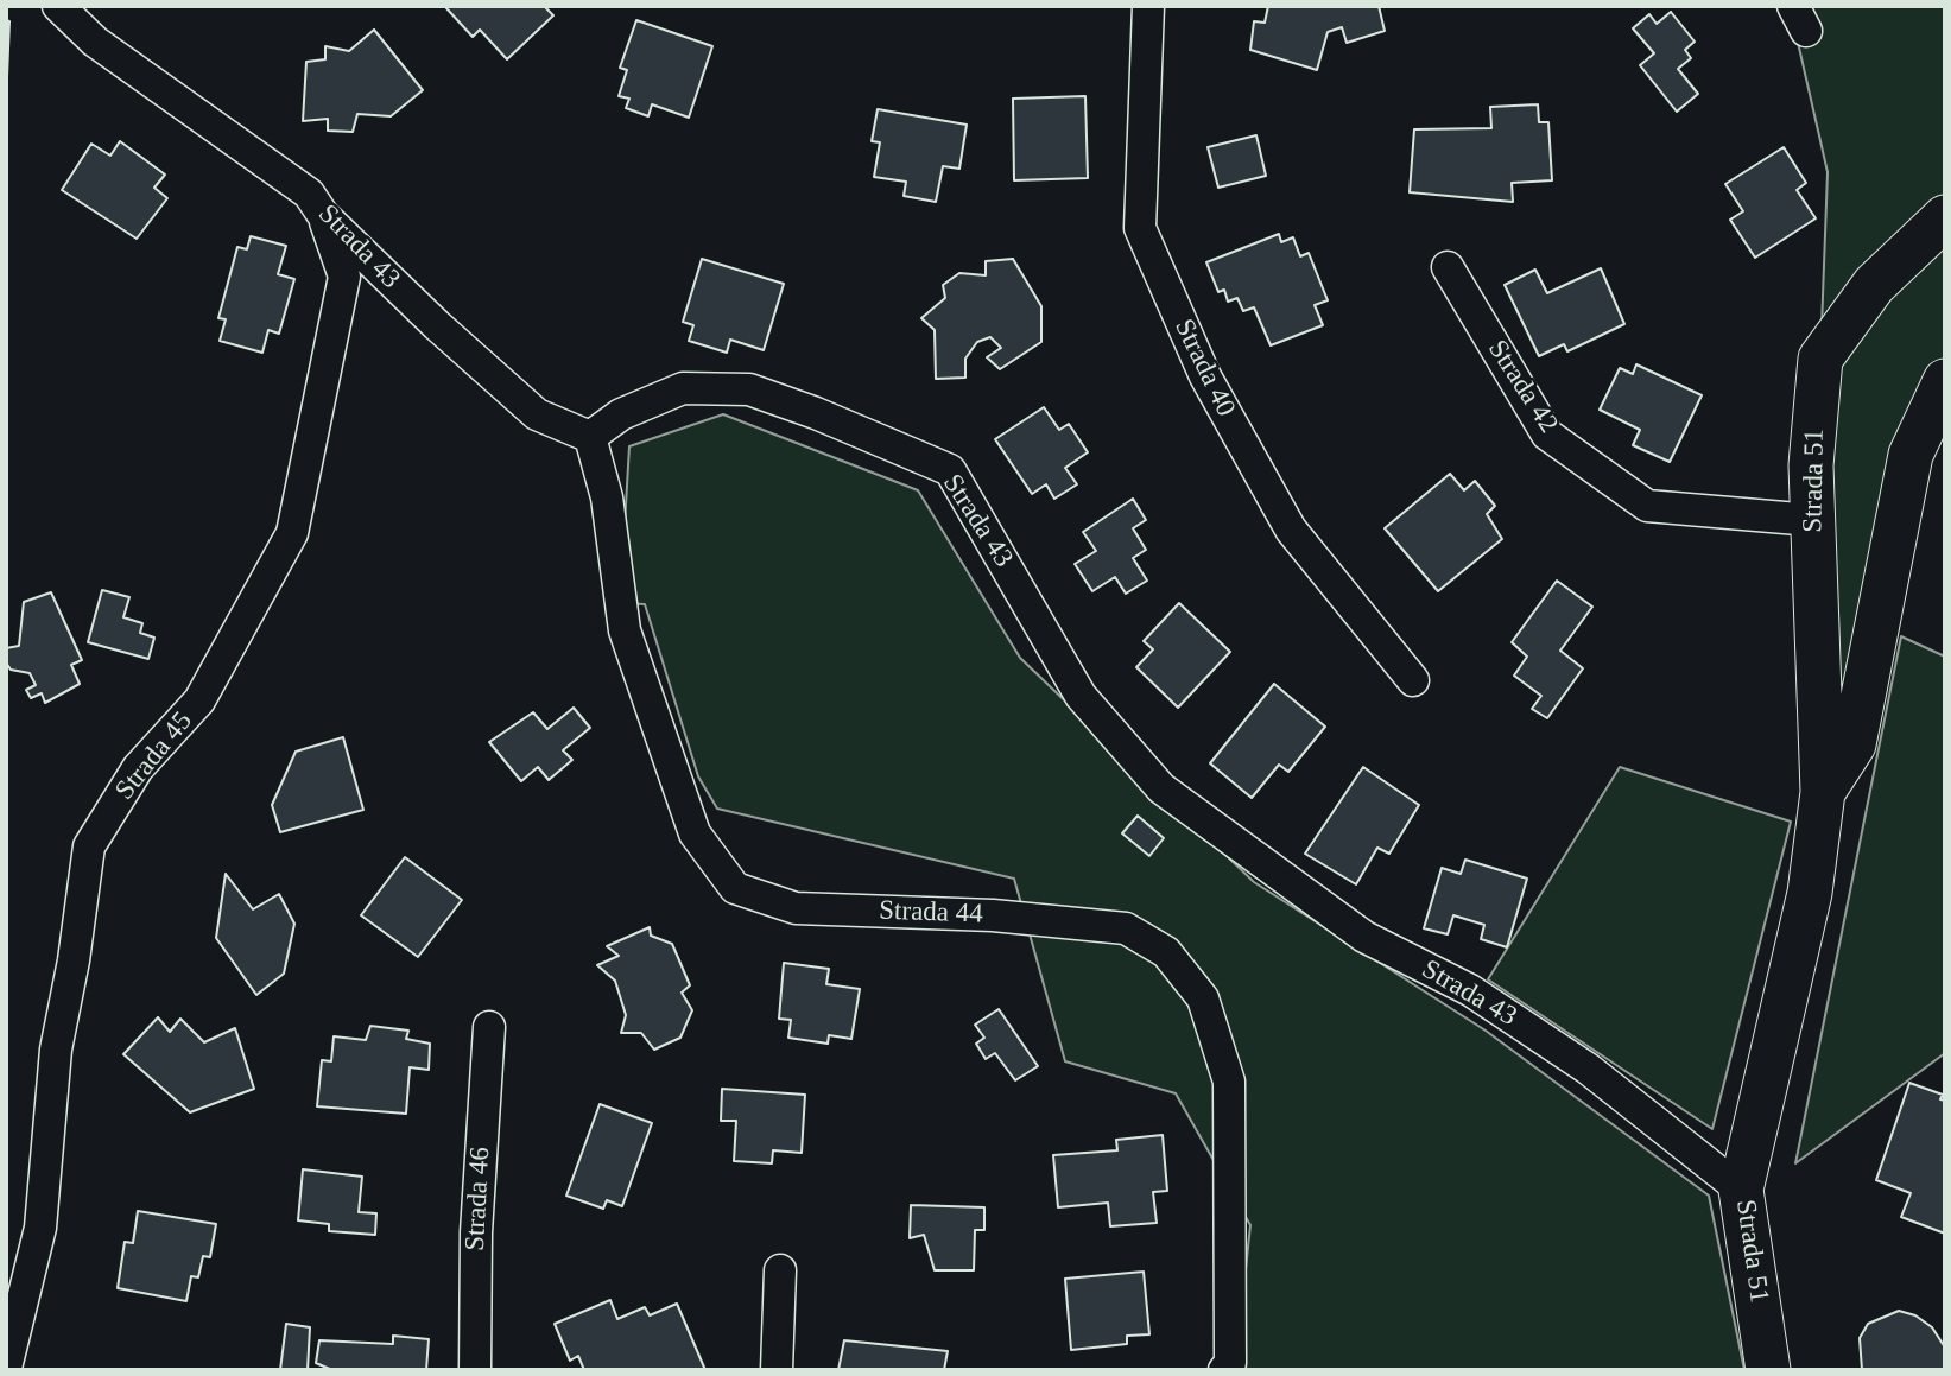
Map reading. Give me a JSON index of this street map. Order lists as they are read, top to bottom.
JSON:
{
  "streets": {
    "street": [
      "Strada 43",
      "Strada 40",
      "Strada 42",
      "Strada 51",
      "Strada 45",
      "Strada 44",
      "Strada 46"
    ]
  },
  "crossings": [
    ["Strada 43", "Strada 51"],
    ["Strada 43", "Strada 45"],
    ["Strada 43", "Strada 44"],
    ["Strada 42", "Strada 51"]
  ]
}
